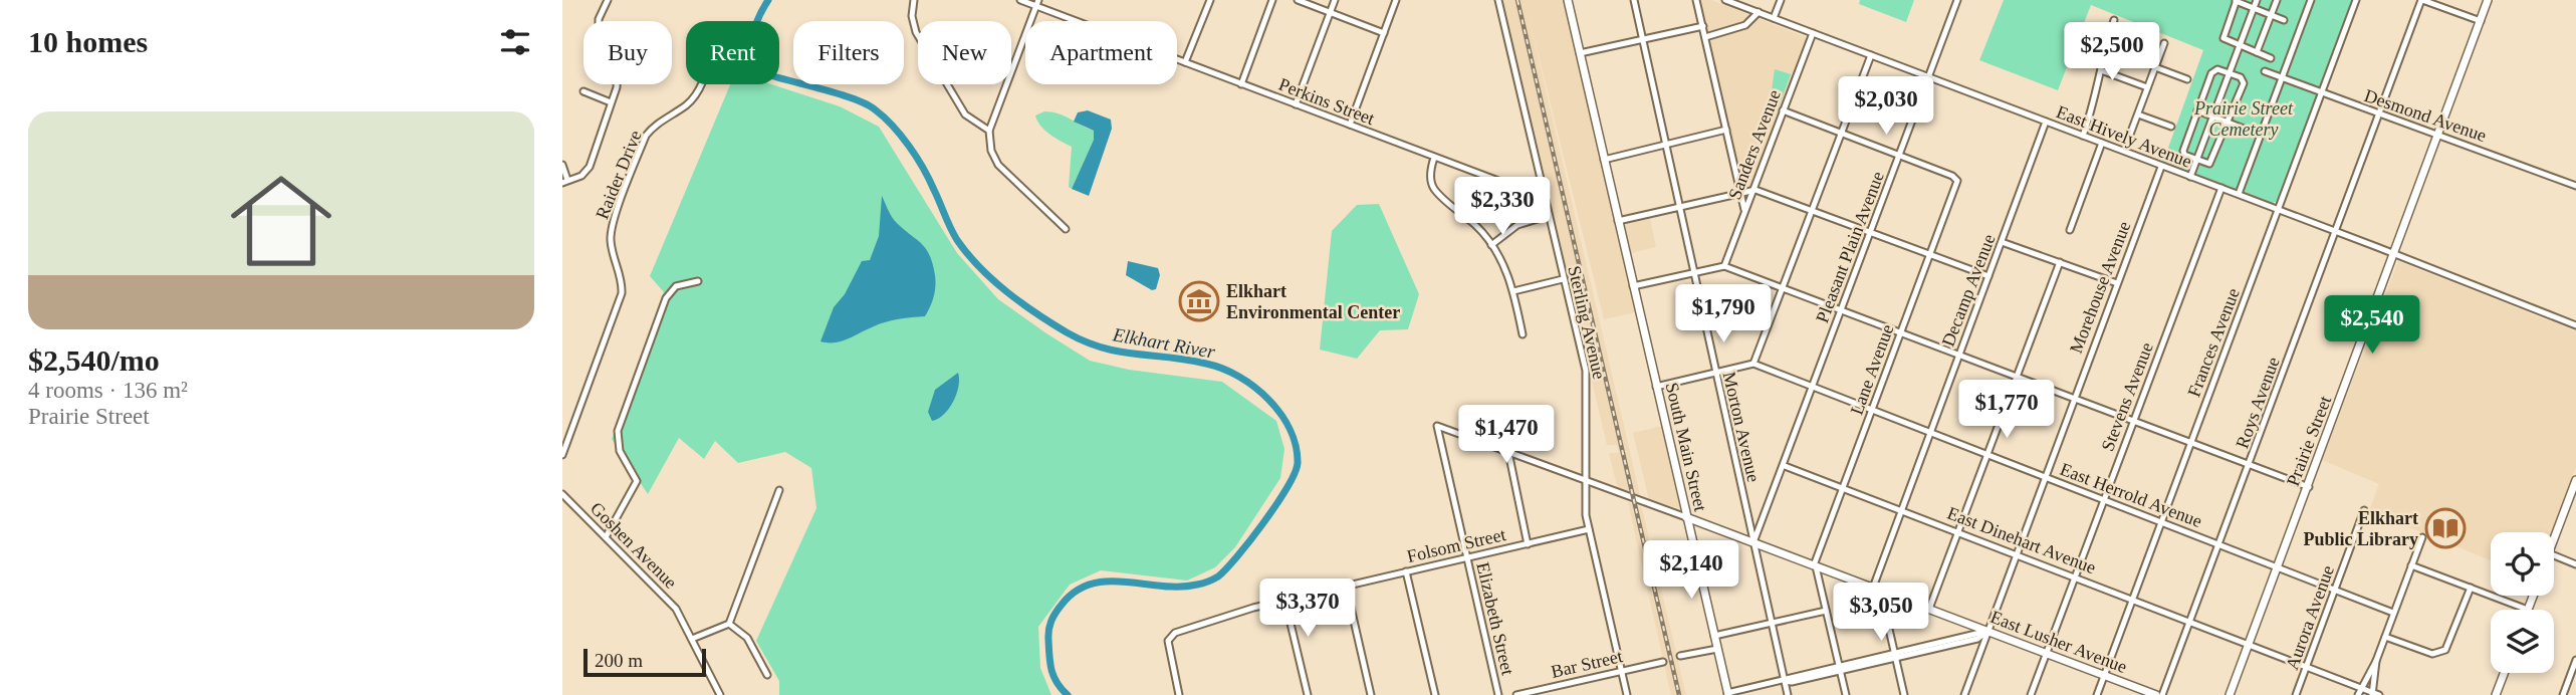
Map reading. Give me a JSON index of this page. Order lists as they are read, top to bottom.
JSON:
{
  "streets": {
    "main road": ["Prairie Street", "South Main Street", "East Lusher Avenue"],
    "street": [
      "Perkins Street",
      "Desmond Avenue",
      "East Hively Avenue",
      "Sanders Avenue",
      "Raider Drive",
      "Pleasant Plain Avenue",
      "Morehouse Avenue",
      "Decamp Avenue",
      "Sterling Avenue",
      "Frances Avenue",
      "Lane Avenue",
      "Stevens Avenue",
      "Roys Avenue",
      "Morton Avenue",
      "East Herrold Avenue",
      "East Dinehart Avenue",
      "Goshen Avenue",
      "Folsom Street",
      "Aurora Avenue",
      "Elizabeth Street",
      "Bar Street"
    ]
  },
  "crossings": [
    ["Perkins Street", "Sterling Avenue"],
    ["Desmond Avenue", "Frances Avenue"],
    ["Desmond Avenue", "Roys Avenue"],
    ["Desmond Avenue", "Prairie Street"],
    ["East Hively Avenue", "Sanders Avenue"],
    ["East Hively Avenue", "Pleasant Plain Avenue"],
    ["East Hively Avenue", "Morehouse Avenue"],
    ["East Hively Avenue", "Decamp Avenue"],
    ["East Hively Avenue", "Frances Avenue"],
    ["East Hively Avenue", "Stevens Avenue"],
    ["East Hively Avenue", "Roys Avenue"],
    ["East Hively Avenue", "Prairie Street"],
    ["Pleasant Plain Avenue", "Lane Avenue"],
    ["Pleasant Plain Avenue", "Morton Avenue"],
    ["Pleasant Plain Avenue", "East Herrold Avenue"],
    ["Pleasant Plain Avenue", "East Dinehart Avenue"],
    ["Pleasant Plain Avenue", "East Lusher Avenue"],
    ["Morehouse Avenue", "East Herrold Avenue"],
    ["Morehouse Avenue", "East Dinehart Avenue"],
    ["Morehouse Avenue", "East Lusher Avenue"],
    ["Decamp Avenue", "East Herrold Avenue"],
    ["Decamp Avenue", "East Dinehart Avenue"],
    ["Decamp Avenue", "East Lusher Avenue"],
    ["Sterling Avenue", "Folsom Street"],
    ["Sterling Avenue", "East Lusher Avenue"],
    ["Sterling Avenue", "Bar Street"],
    ["Frances Avenue", "East Herrold Avenue"],
    ["Frances Avenue", "East Dinehart Avenue"],
    ["Frances Avenue", "East Lusher Avenue"],
    ["Lane Avenue", "East Herrold Avenue"],
    ["Lane Avenue", "East Dinehart Avenue"],
    ["Lane Avenue", "East Lusher Avenue"],
    ["Stevens Avenue", "East Herrold Avenue"],
    ["Stevens Avenue", "East Dinehart Avenue"],
    ["Stevens Avenue", "East Lusher Avenue"],
    ["Roys Avenue", "East Herrold Avenue"],
    ["Roys Avenue", "East Dinehart Avenue"],
    ["Morton Avenue", "East Lusher Avenue"],
    ["Prairie Street", "East Herrold Avenue"],
    ["Prairie Street", "East Dinehart Avenue"],
    ["South Main Street", "East Lusher Avenue"],
    ["East Herrold Avenue", "Aurora Avenue"],
    ["East Dinehart Avenue", "Aurora Avenue"],
    ["Folsom Street", "Elizabeth Street"],
    ["Elizabeth Street", "East Lusher Avenue"]
  ],
  "water": ["Elkhart River"],
  "parks": ["Prairie Street Cemetery"],
  "places": {
    "museum": ["Elkhart Environmental Center"],
    "library": ["Elkhart Public Library"]
  },
  "scale_bar": "200 m",
  "page": {
    "heading": "10 homes",
    "chip": [
      "Buy",
      "Rent",
      "Filters",
      "New",
      "Apartment"
    ],
    "price": [
      "$2,500",
      "$2,030",
      "$2,330",
      "$1,790",
      "$2,540",
      "$1,770",
      "$1,470",
      "$2,140",
      "$3,370",
      "$3,050"
    ],
    "list": [
      {
        "name": "$2,540/mo",
        "note": "4 rooms · 136 m² · Prairie Street"
      }
    ],
    "scale": "200 m"
  }
}
